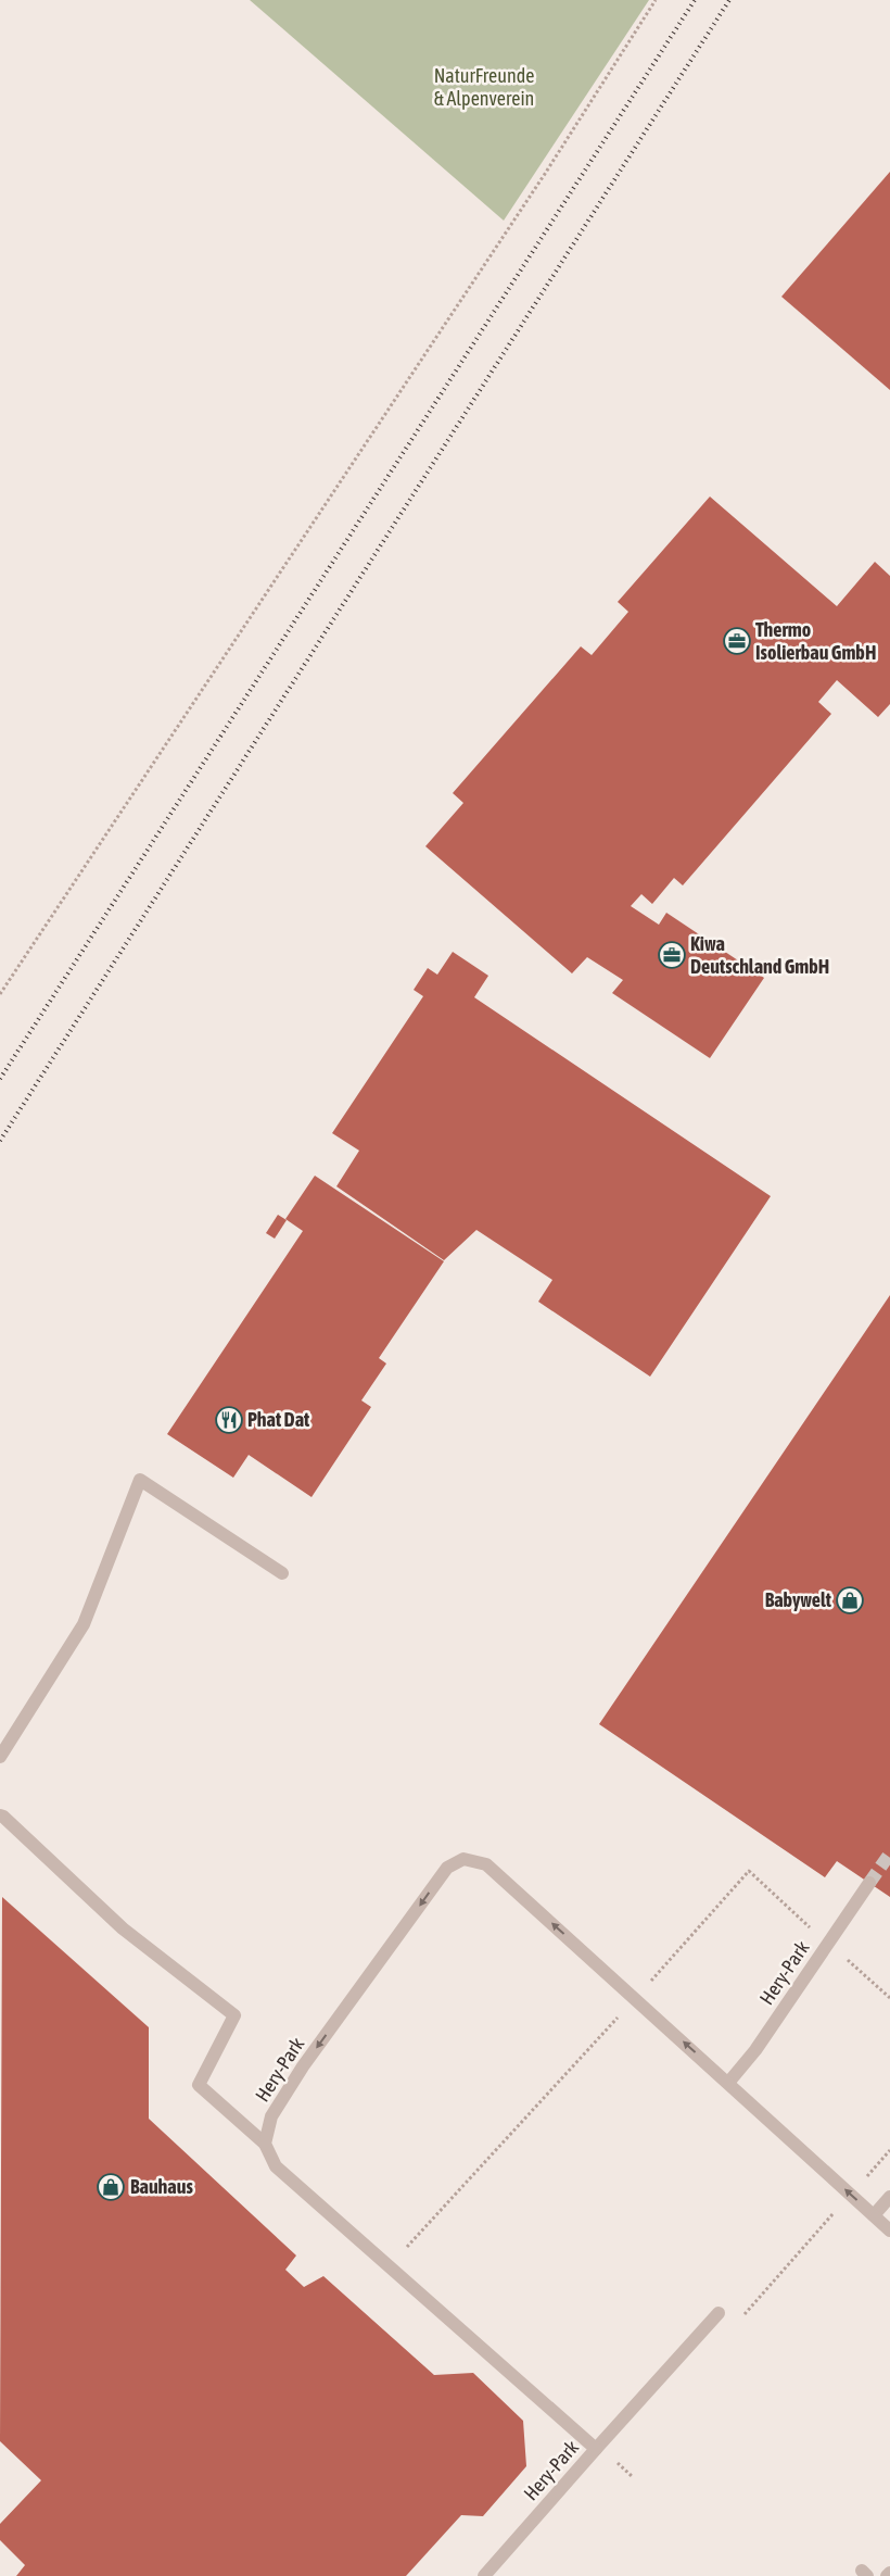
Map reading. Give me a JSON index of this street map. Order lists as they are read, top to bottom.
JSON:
{
  "streets": {
    "street": ["Hery-Park"]
  },
  "parks": ["NaturFreunde & Alpenverein"],
  "places": {
    "office": ["Thermo Isolierbau GmbH", "Kiwa Deutschland GmbH"],
    "restaurant": ["Phat Dat"],
    "shop": ["Babywelt", "Bauhaus"]
  }
}
